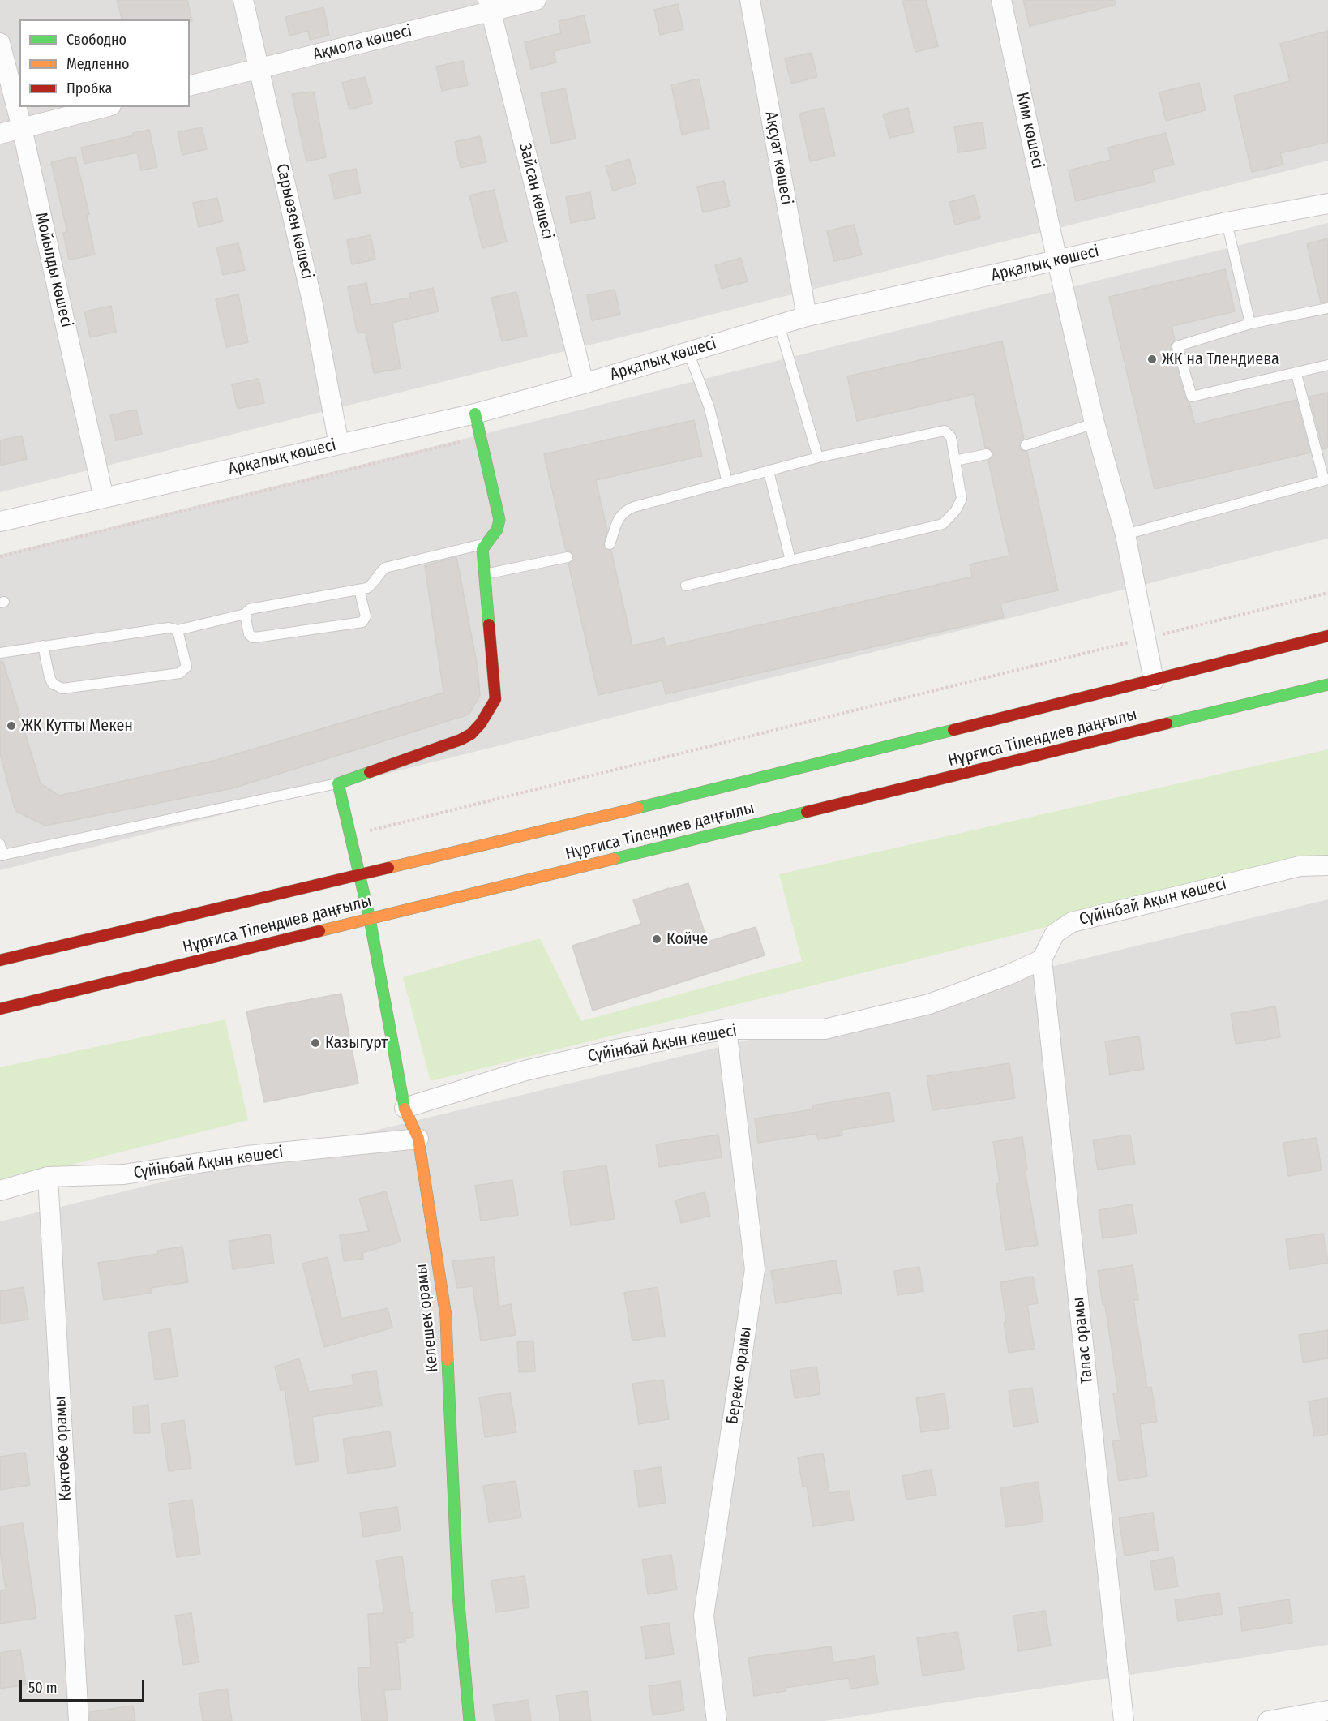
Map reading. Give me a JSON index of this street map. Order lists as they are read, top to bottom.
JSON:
{
  "streets": {
    "main road": ["Нұрғиса Тілендиев даңғылы", "Келешек орамы"],
    "street": [
      "Ақмола көшесі",
      "Ким көшесі",
      "Ақсуат көшесі",
      "Зайсан көшесі",
      "Сарыөзен көшесі",
      "Арқалық көшесі",
      "Мойылды көшесі",
      "Сүйінбай Ақын көшесі",
      "Талас орамы",
      "Береке орамы",
      "Көктөбе орамы"
    ]
  },
  "crossings": [
    ["Ақмола көшесі", "Зайсан көшесі"],
    ["Ақмола көшесі", "Сарыөзен көшесі"],
    ["Ким көшесі", "Арқалық көшесі"],
    ["Ким көшесі", "Нұрғиса Тілендиев даңғылы"],
    ["Ақсуат көшесі", "Арқалық көшесі"],
    ["Зайсан көшесі", "Арқалық көшесі"],
    ["Сарыөзен көшесі", "Арқалық көшесі"],
    ["Арқалық көшесі", "Мойылды көшесі"],
    ["Нұрғиса Тілендиев даңғылы", "Келешек орамы"],
    ["Сүйінбай Ақын көшесі", "Келешек орамы"],
    ["Сүйінбай Ақын көшесі", "Талас орамы"],
    ["Сүйінбай Ақын көшесі", "Береке орамы"],
    ["Сүйінбай Ақын көшесі", "Көктөбе орамы"]
  ],
  "places": [
    "ЖК на Тлендиева",
    "ЖК Кутты Мекен",
    "Койче",
    "Казыгурт"
  ],
  "legend": ["Свободно", "Медленно", "Пробка"],
  "scale_bar": "50 m"
}
